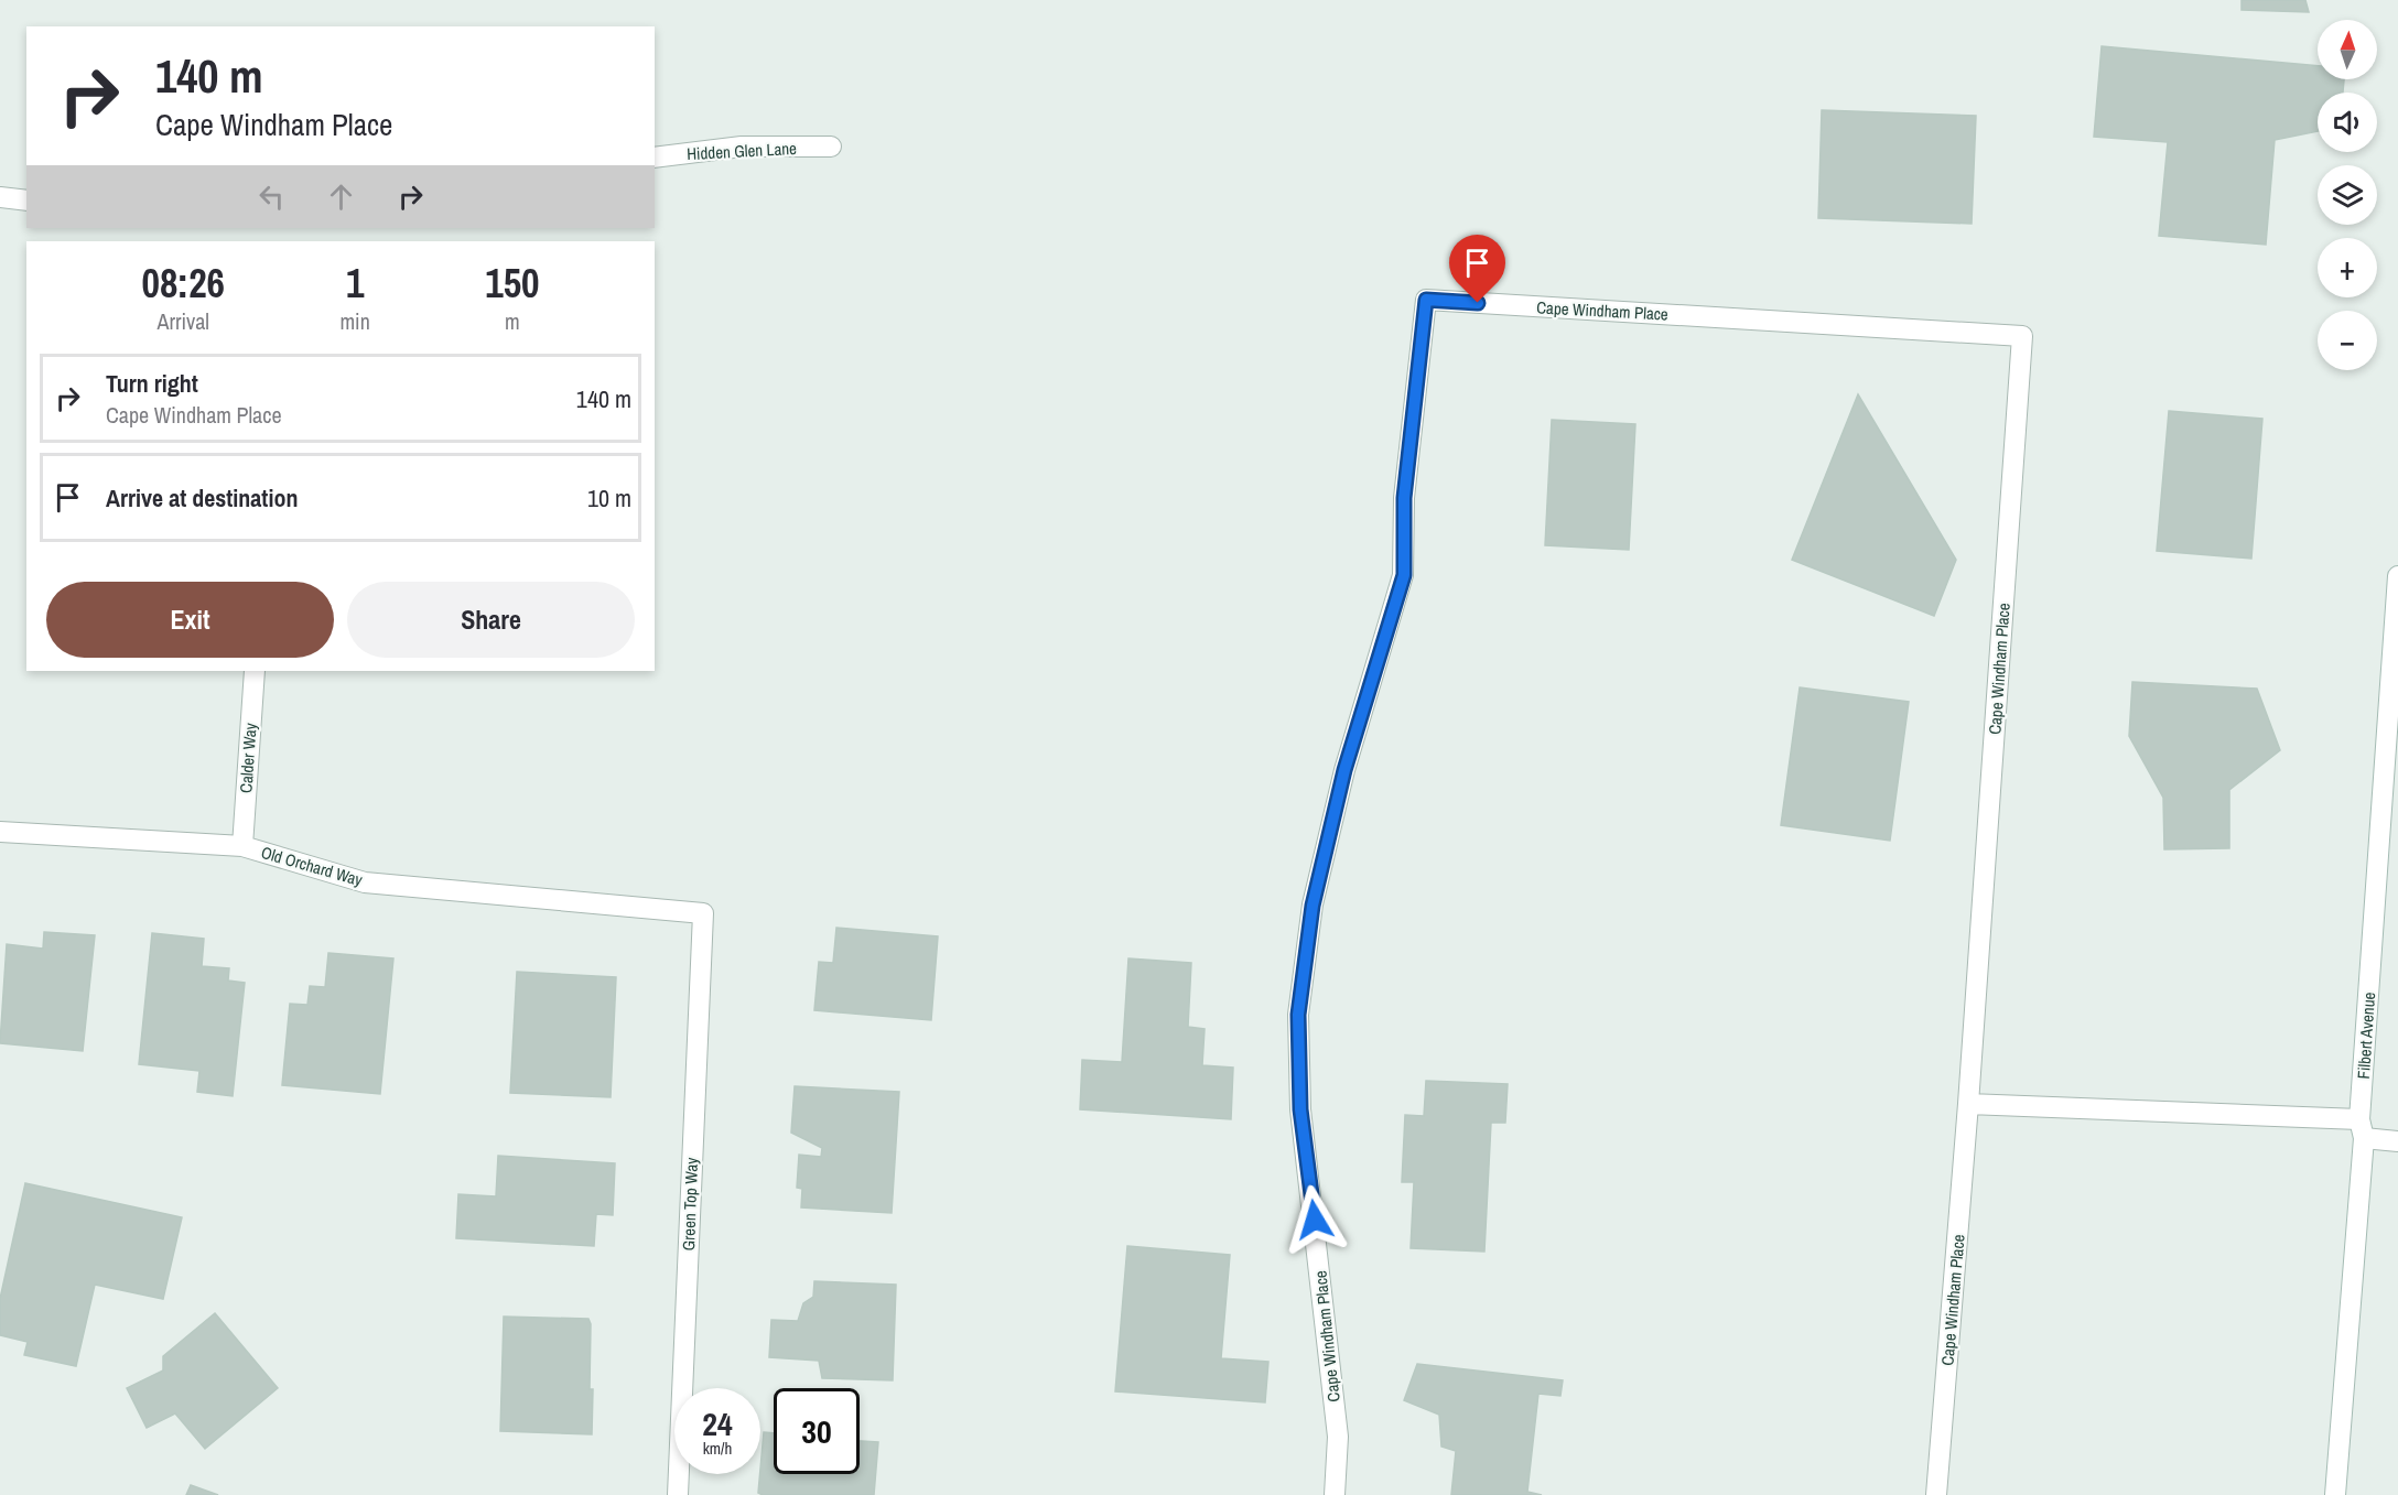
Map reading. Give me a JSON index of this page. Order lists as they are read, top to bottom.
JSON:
{
  "streets": {
    "street": [
      "Hidden Glen Lane",
      "Cape Windham Place",
      "Calder Way",
      "Old Orchard Way",
      "Filbert Avenue",
      "Green Top Way"
    ]
  },
  "crossings": [
    ["Calder Way", "Old Orchard Way"],
    ["Old Orchard Way", "Green Top Way"]
  ],
  "north": "top",
  "page": {
    "map_buttons": ["+", "−"],
    "turn": ["140 m", "Cape Windham Place"],
    "eta": [
      "08:26",
      "Arrival",
      "1",
      "min",
      "150",
      "m"
    ],
    "list": [
      {
        "name": "Turn right",
        "note": "Cape Windham Place",
        "value": "140 m"
      },
      {
        "name": "Arrive at destination",
        "value": "10 m"
      }
    ],
    "buttons": ["Exit", "Share"],
    "speed": "24 km/h",
    "limit": "30"
  }
}
